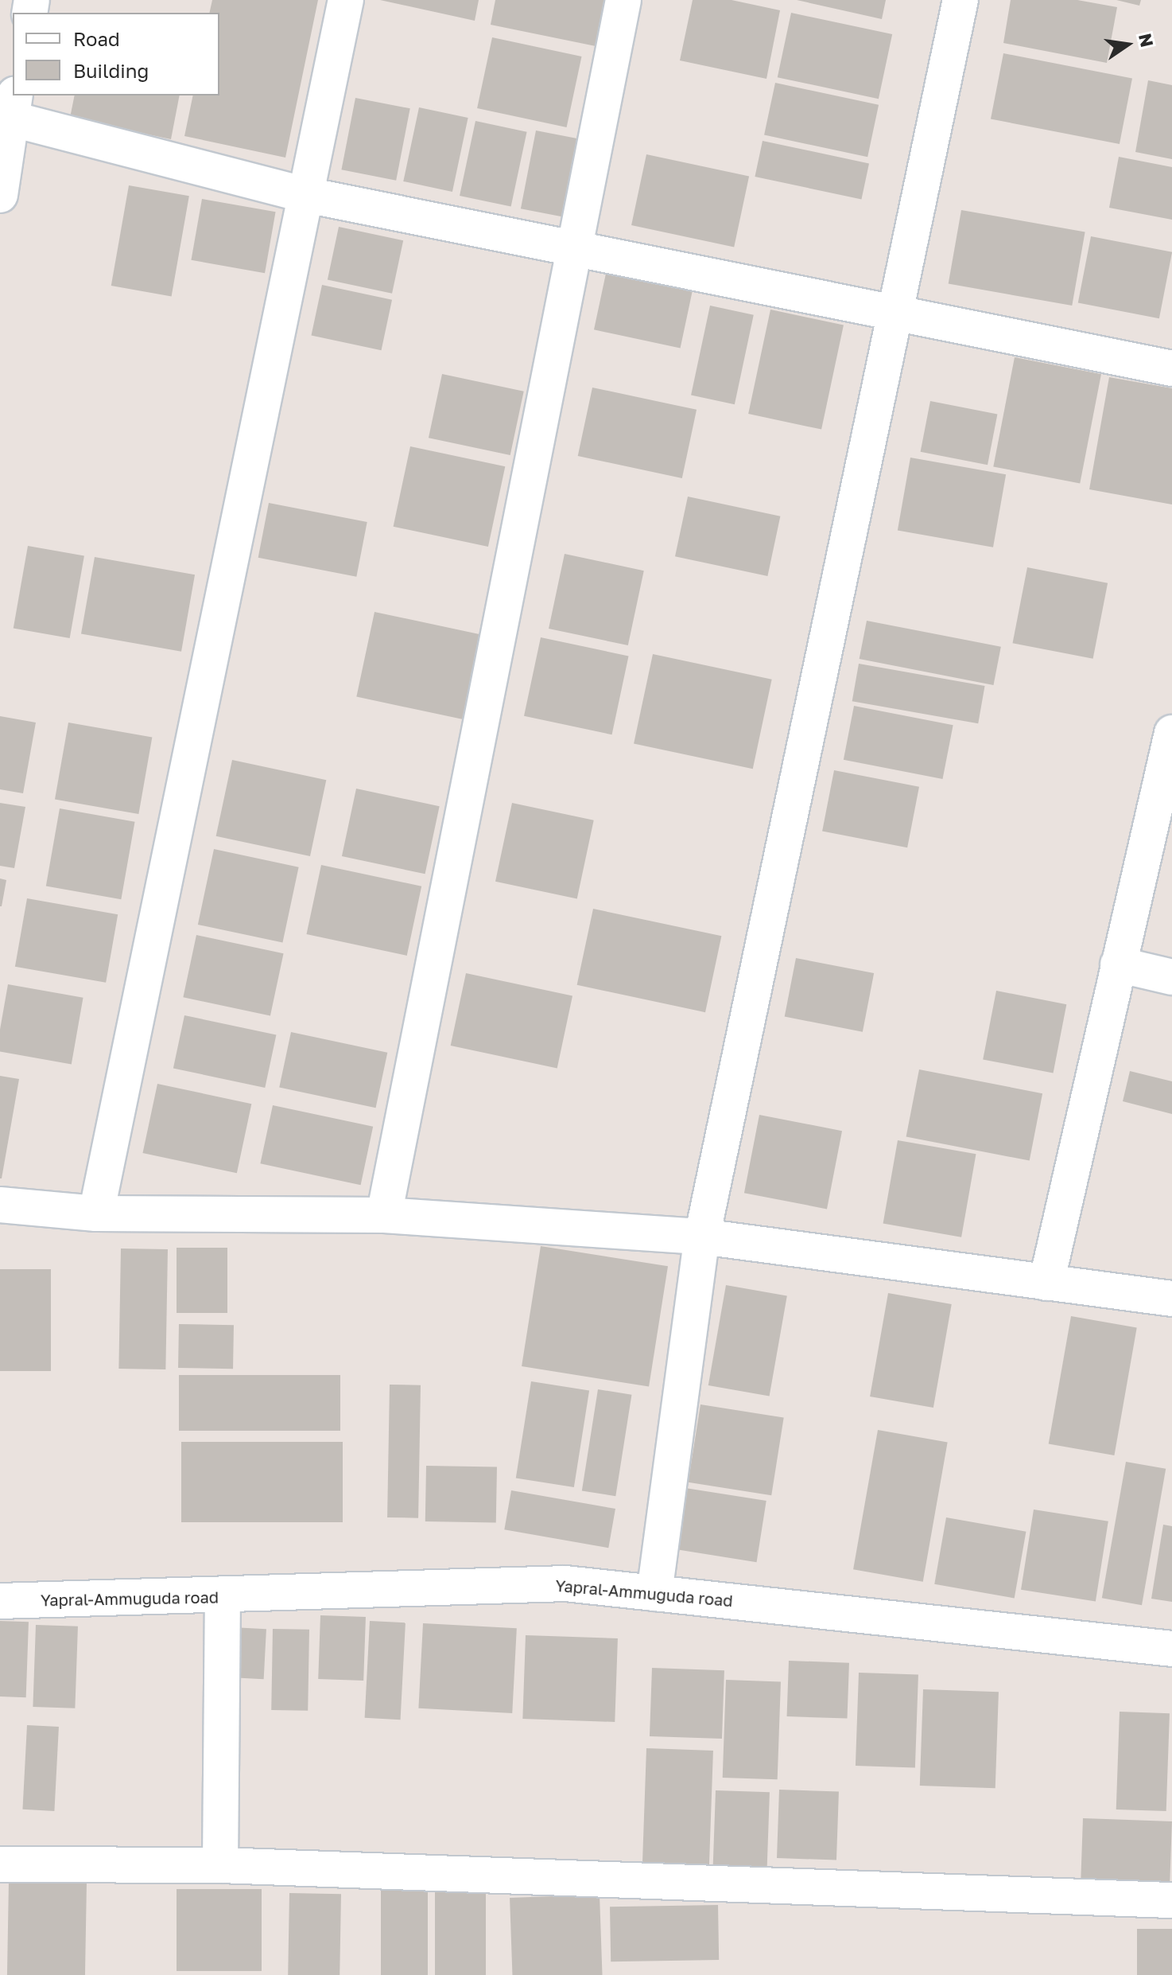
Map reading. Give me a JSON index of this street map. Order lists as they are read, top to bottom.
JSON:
{
  "streets": {
    "street": ["Yapral-Ammuguda road"]
  },
  "legend": ["Road", "Building"],
  "north": "right"
}
